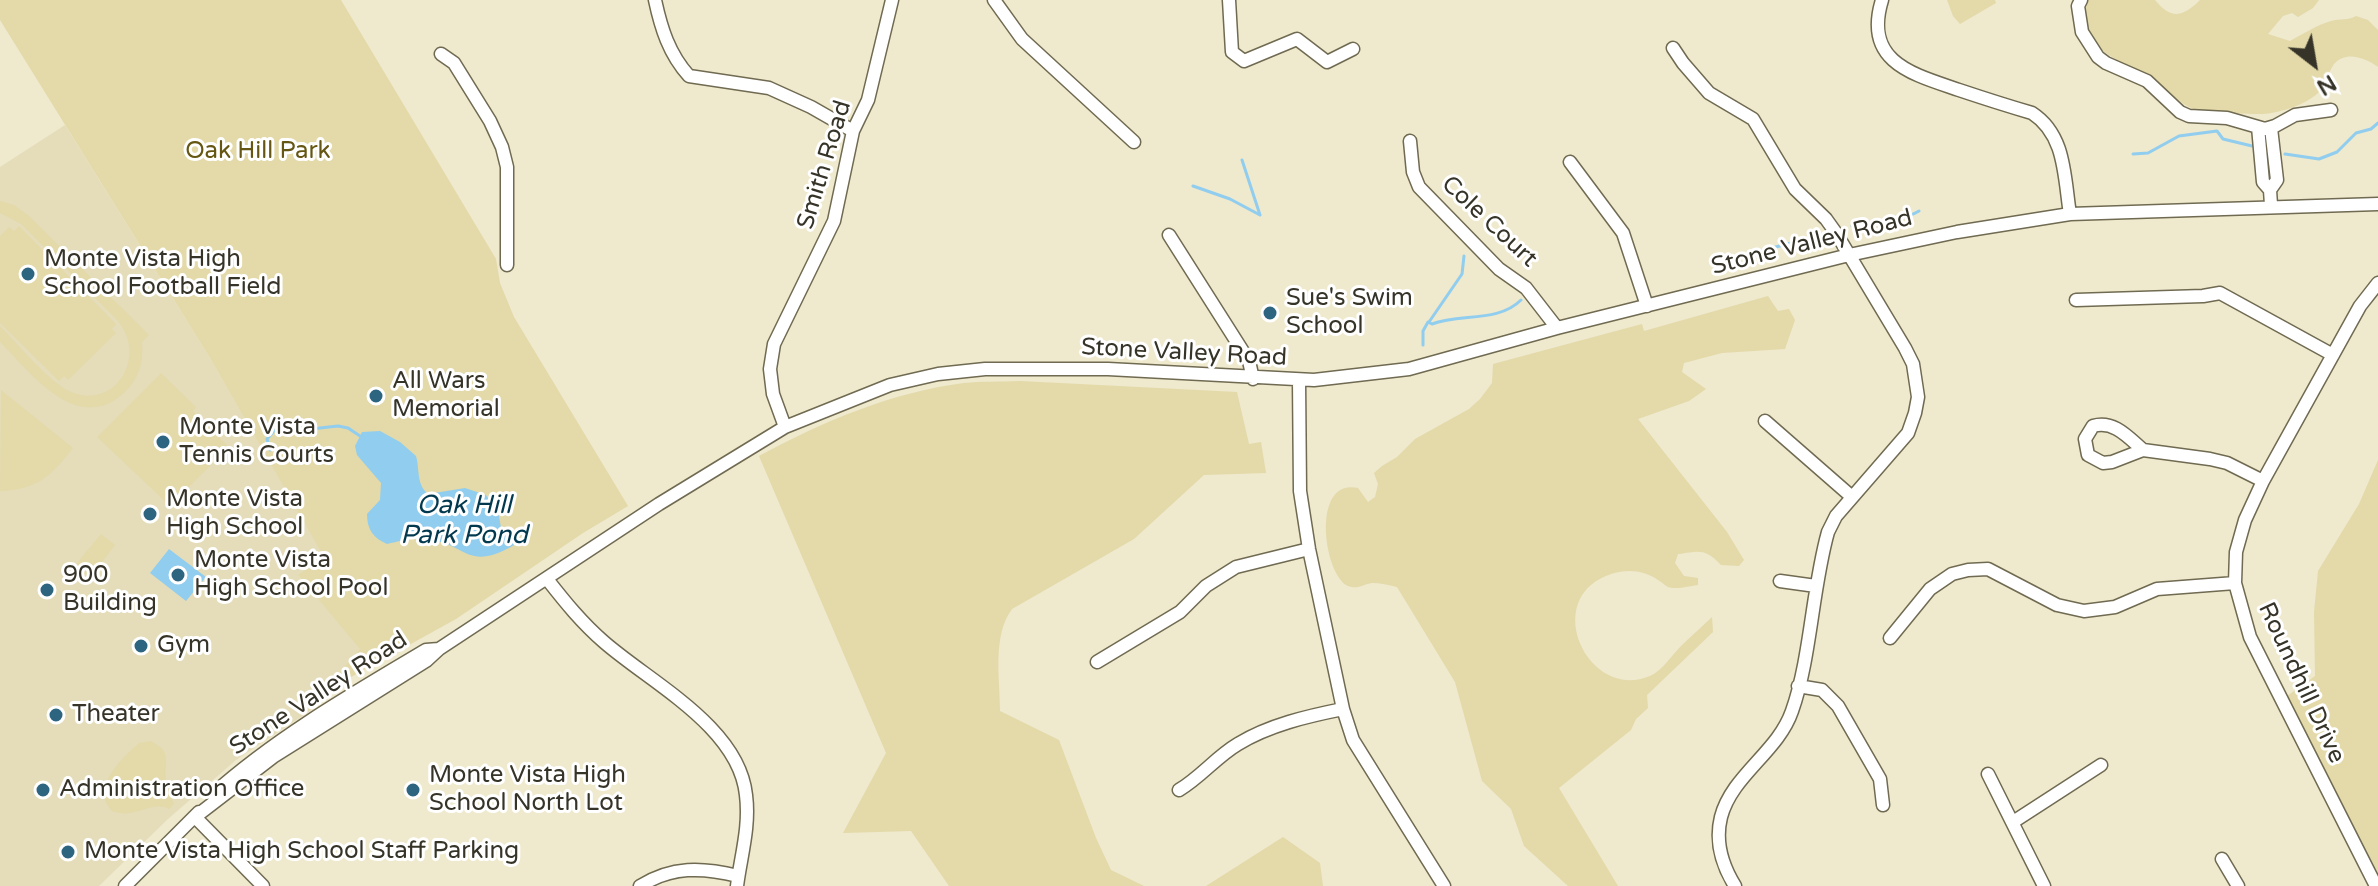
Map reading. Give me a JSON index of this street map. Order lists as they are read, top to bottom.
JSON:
{
  "streets": {
    "street": [
      "Smith Road",
      "Cole Court",
      "Stone Valley Road",
      "Roundhill Drive"
    ]
  },
  "crossings": [
    ["Smith Road", "Stone Valley Road"],
    ["Cole Court", "Stone Valley Road"]
  ],
  "water": ["Oak Hill Park Pond"],
  "parks": ["Oak Hill Park"],
  "places": [
    "Monte Vista High School Football Field",
    "Sue's Swim School",
    "All Wars Memorial",
    "Monte Vista Tennis Courts",
    "Monte Vista High School",
    "Monte Vista High School Pool",
    "900 Building",
    "Gym",
    "Theater",
    "Administration Office",
    "Monte Vista High School North Lot",
    "Monte Vista High School Staff Parking"
  ],
  "north": "bottom right"
}
